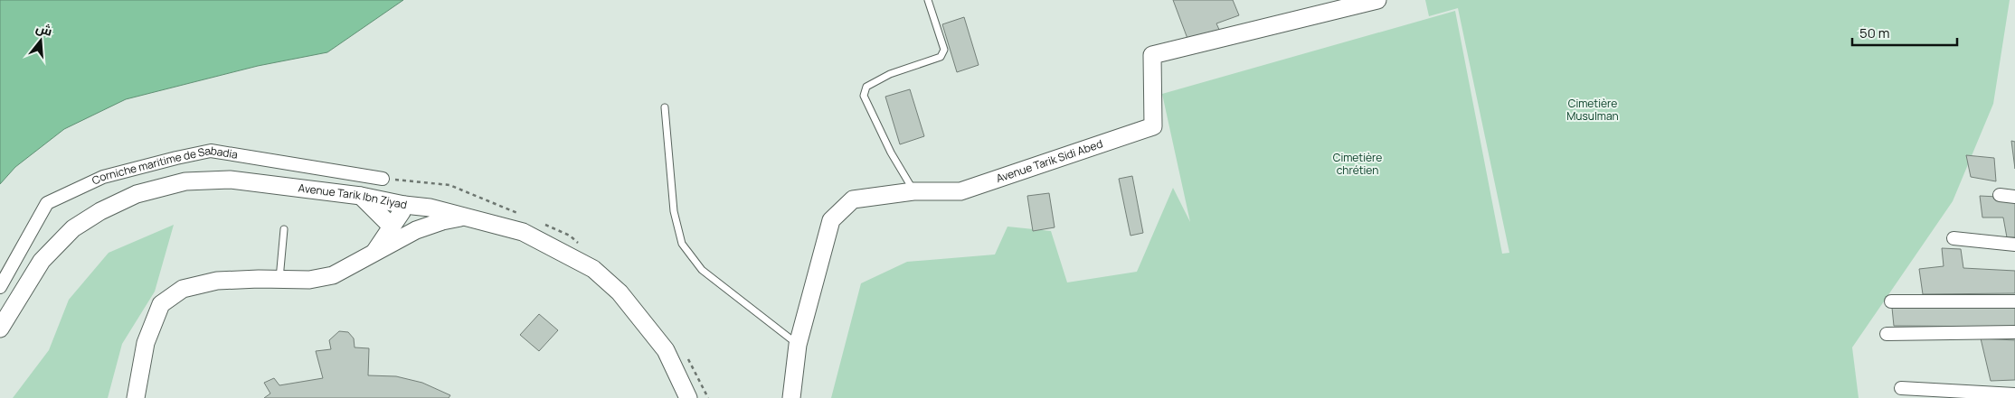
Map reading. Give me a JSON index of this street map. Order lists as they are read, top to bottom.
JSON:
{
  "streets": {
    "street": ["Avenue Tarik Sidi Abed", "Corniche maritime de Sabadia", "Avenue Tarik Ibn Ziyad"]
  },
  "parks": ["Cimetière Musulman", "Cimetière chrétien"],
  "scale_bar": "50 m",
  "north": "top"
}
